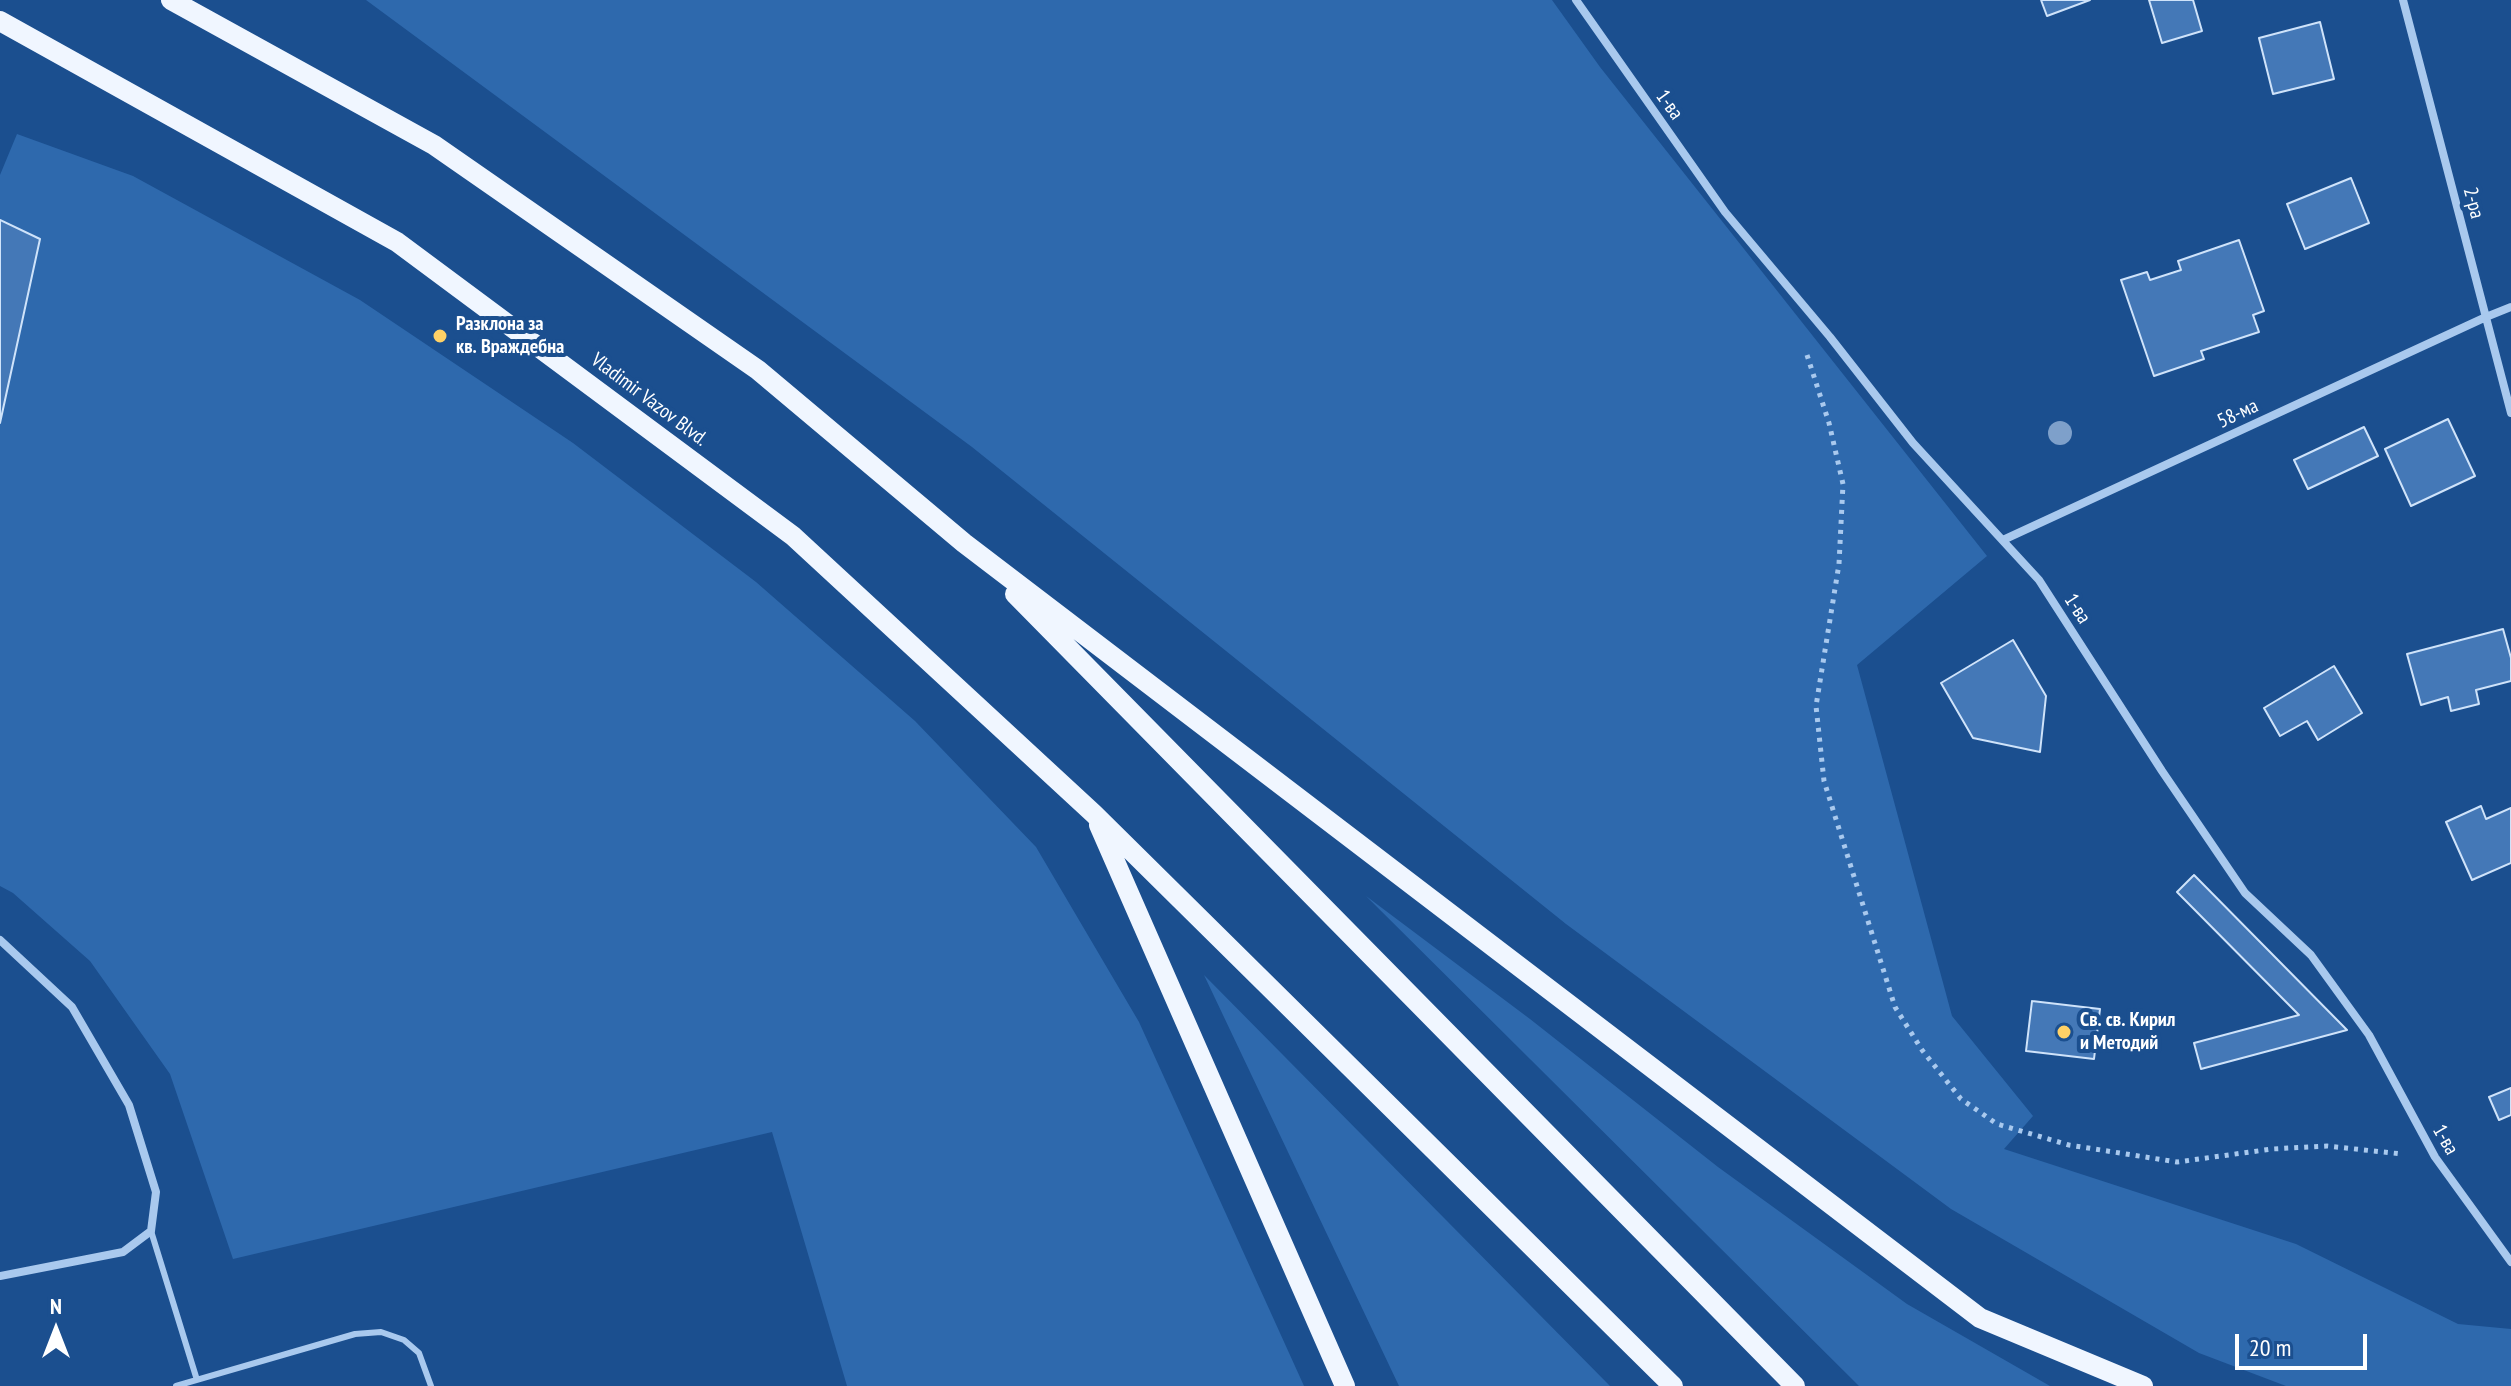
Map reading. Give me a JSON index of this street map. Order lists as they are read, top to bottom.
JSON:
{
  "streets": {
    "main road": ["Vladimir Vazov Blvd."],
    "street": ["1-ва", "2-ра", "58-ма"]
  },
  "crossings": [
    ["1-ва", "58-ма"],
    ["2-ра", "58-ма"]
  ],
  "places": ["Разклона за кв. Враждебна", "Св. св. Кирил и Методий"],
  "scale_bar": "20 m",
  "north": "top"
}
